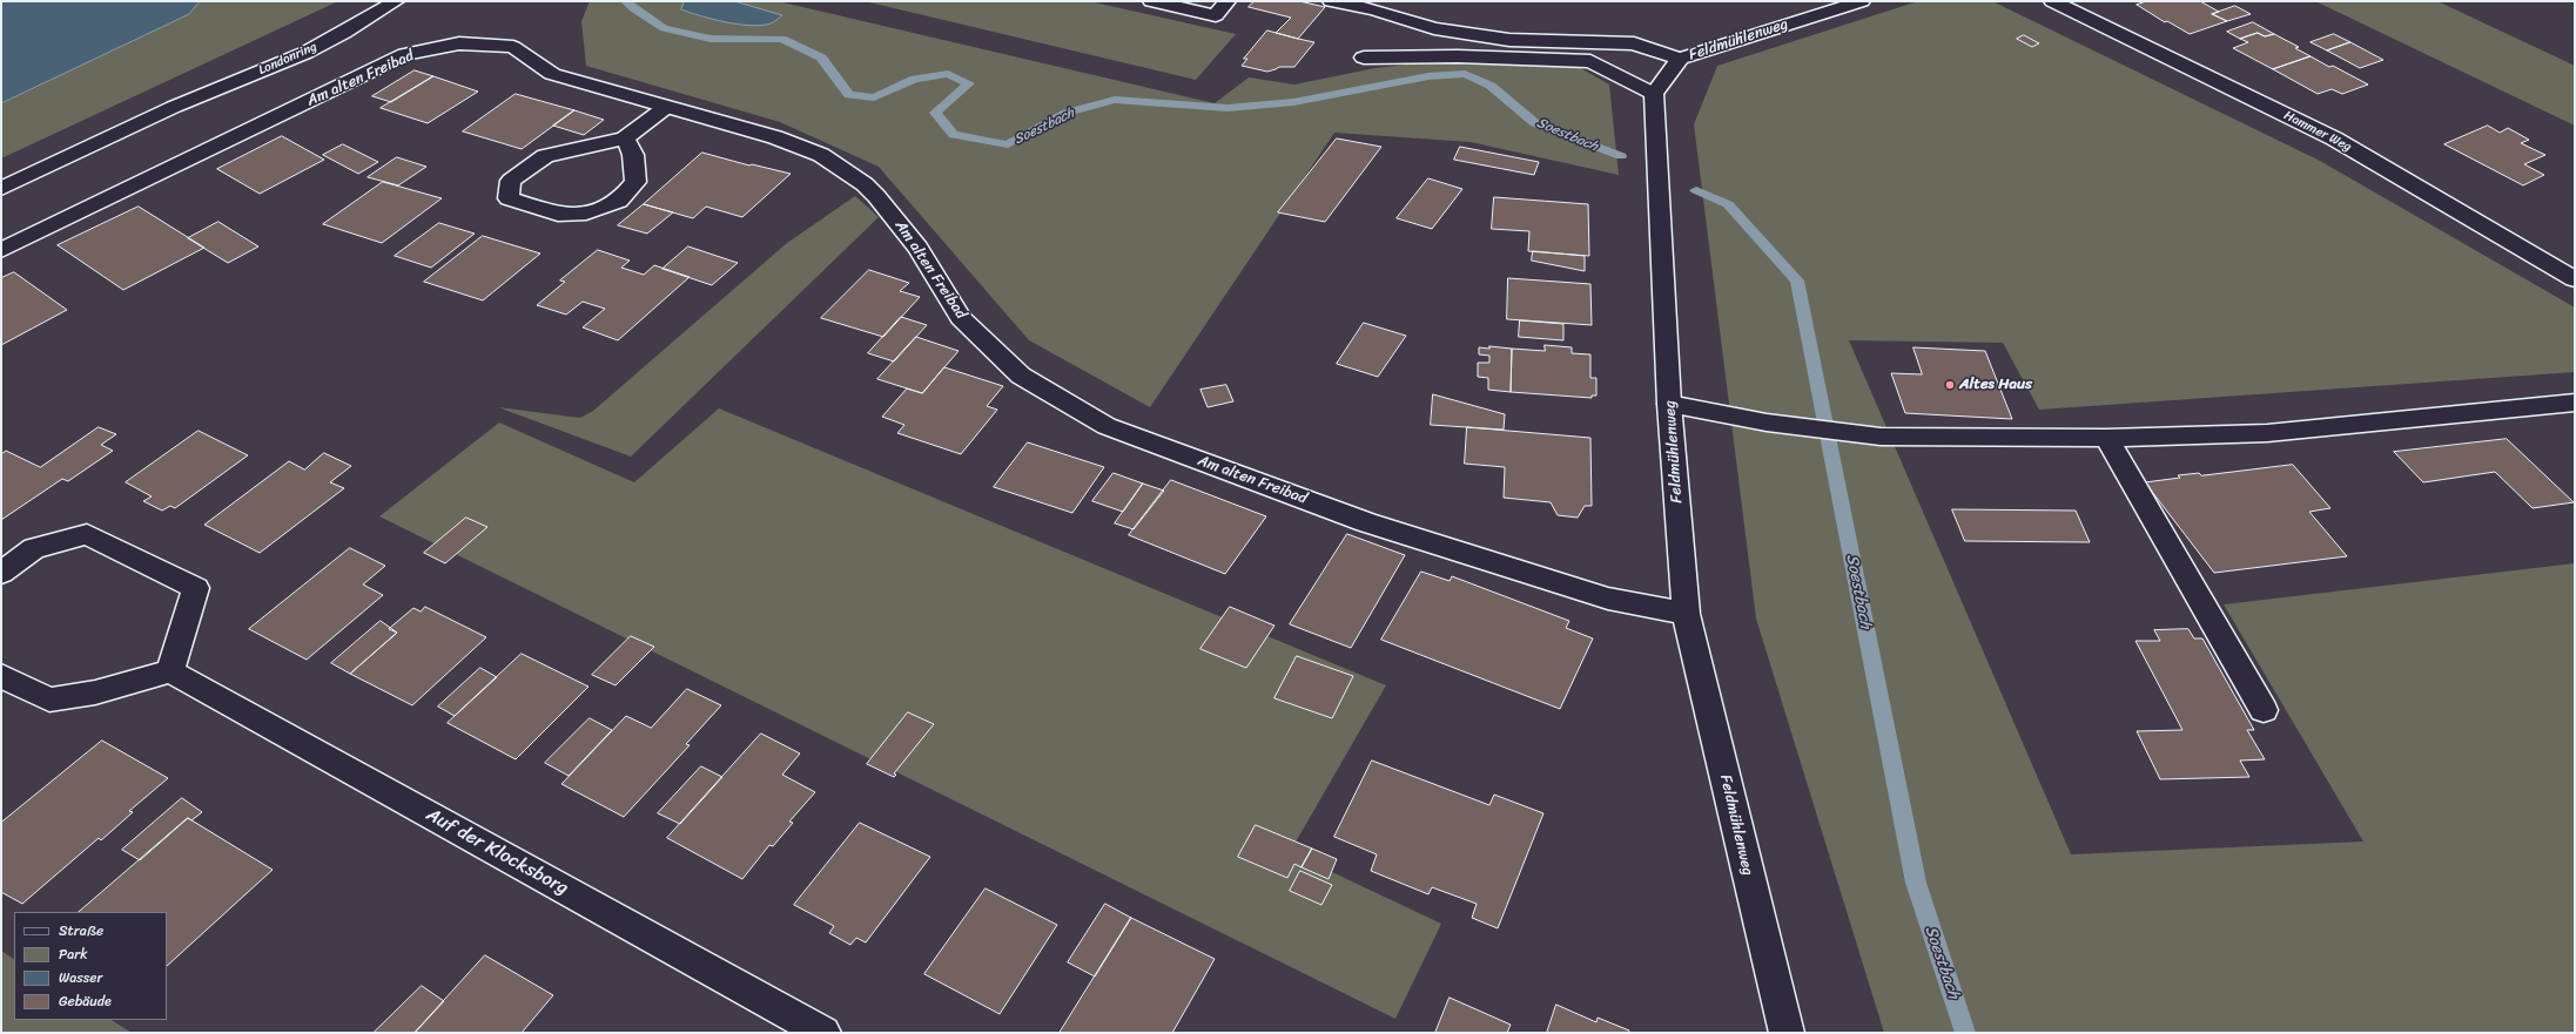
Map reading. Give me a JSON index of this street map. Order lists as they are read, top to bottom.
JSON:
{
  "streets": {
    "street": [
      "Feldmühlenweg",
      "Londonring",
      "Am alten Freibad",
      "Hammer Weg",
      "Auf der Klocksborg"
    ]
  },
  "crossings": [
    ["Feldmühlenweg", "Am alten Freibad"]
  ],
  "water": ["Soestbach"],
  "places": ["Altes Haus"],
  "legend": [
    "Straße",
    "Park",
    "Wasser",
    "Gebäude"
  ]
}
